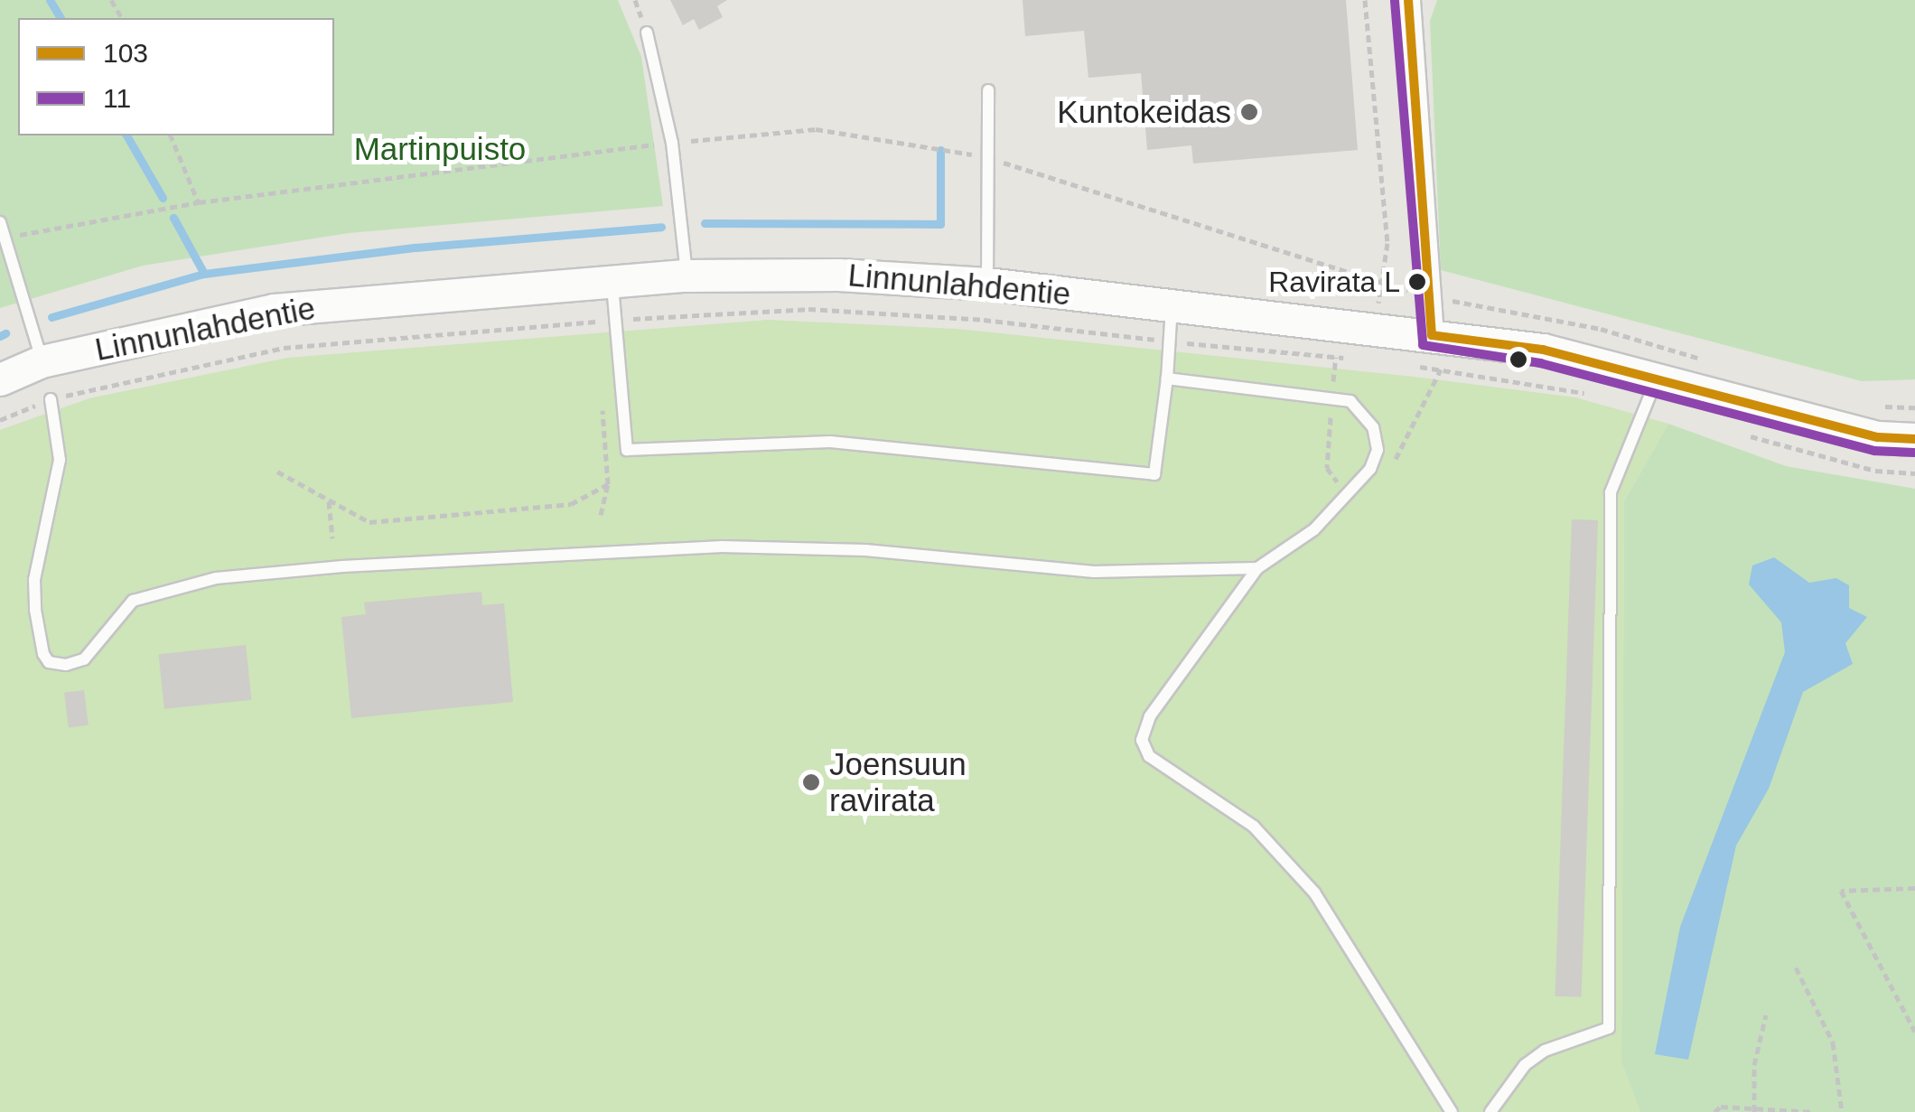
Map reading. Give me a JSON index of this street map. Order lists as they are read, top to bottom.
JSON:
{
  "streets": {
    "street": ["Linnunlahdentie"]
  },
  "parks": ["Martinpuisto"],
  "places": ["Kuntokeidas", "Ravirata L", "Joensuun ravirata"],
  "lines": ["transit line 103", "transit line 11"],
  "legend": ["103", "11"]
}
